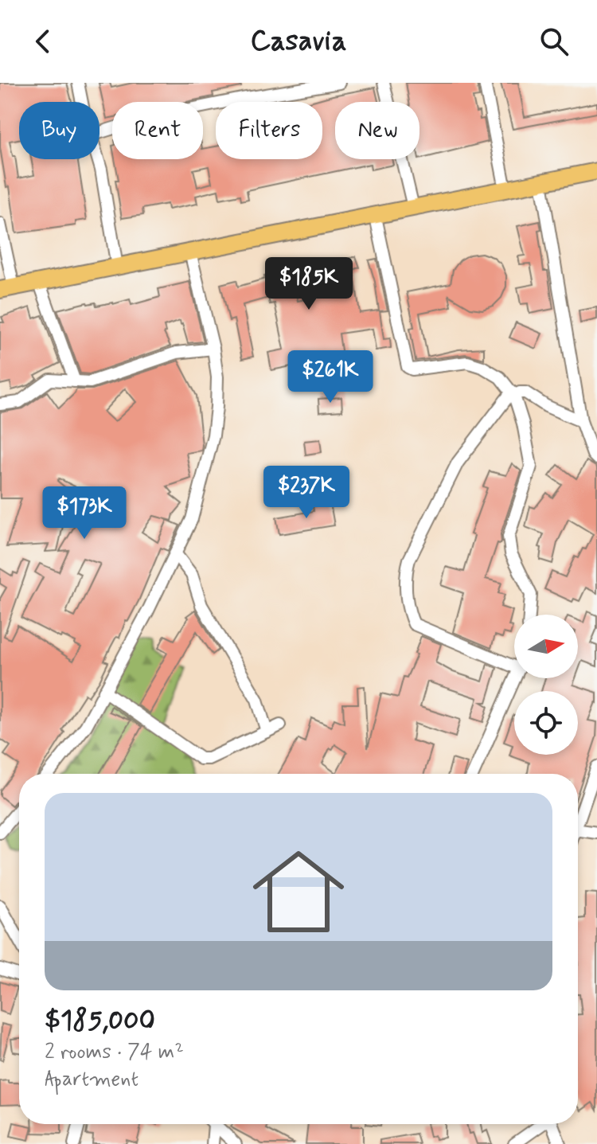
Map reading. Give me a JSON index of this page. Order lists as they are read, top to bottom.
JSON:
{
  "north": "right",
  "page": {
    "header": "Casavia",
    "chip": [
      "Buy",
      "Rent",
      "Filters",
      "New"
    ],
    "price": [
      "$185K",
      "$261K",
      "$237K",
      "$173K"
    ],
    "list": [
      {
        "name": "$185,000",
        "note": "2 rooms · 74 m² · Apartment"
      }
    ]
  }
}
